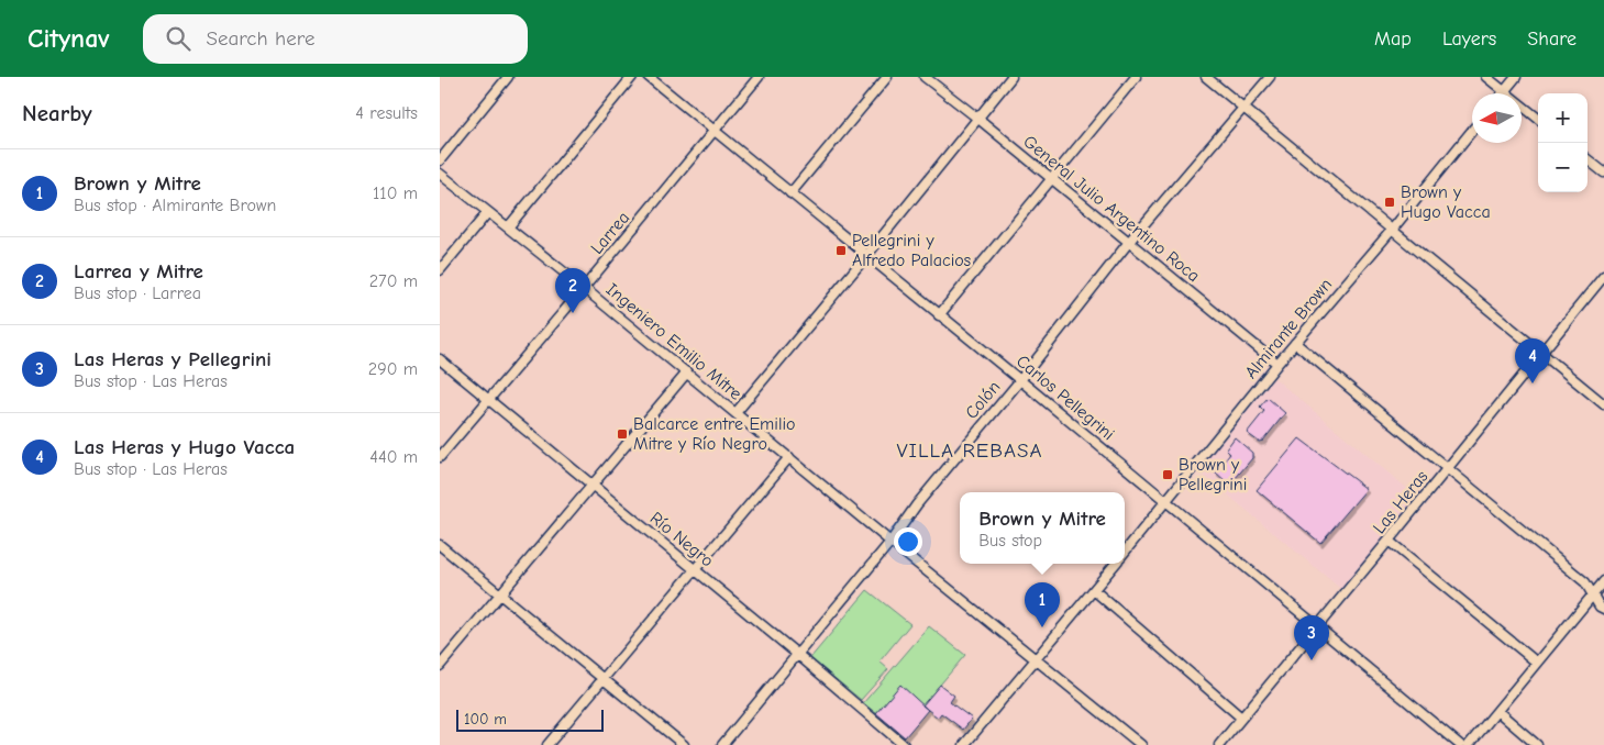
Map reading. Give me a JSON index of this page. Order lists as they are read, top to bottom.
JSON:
{
  "streets": {
    "street": [
      "General Julio Argentino Roca",
      "Larrea",
      "Almirante Brown",
      "Ingeniero Emilio Mitre",
      "Carlos Pellegrini",
      "Colón",
      "Las Heras",
      "Río Negro"
    ]
  },
  "crossings": [
    ["General Julio Argentino Roca", "Almirante Brown"],
    ["General Julio Argentino Roca", "Colón"],
    ["Larrea", "Ingeniero Emilio Mitre"],
    ["Larrea", "Carlos Pellegrini"],
    ["Larrea", "Río Negro"],
    ["Almirante Brown", "Ingeniero Emilio Mitre"],
    ["Almirante Brown", "Carlos Pellegrini"],
    ["Ingeniero Emilio Mitre", "Colón"],
    ["Carlos Pellegrini", "Colón"],
    ["Carlos Pellegrini", "Las Heras"],
    ["Colón", "Río Negro"]
  ],
  "districts": ["VILLA REBASA"],
  "places": {
    "transit": [
      "Brown y Hugo Vacca",
      "Pellegrini y Alfredo Palacios",
      "Balcarce entre Emilio Mitre y Río Negro",
      "Brown y Pellegrini"
    ]
  },
  "scale_bar": "100 m",
  "north": "left",
  "page": {
    "header": "Citynav",
    "search": "Search here",
    "nav": ["Map", "Layers", "Share"],
    "heading": ["Nearby", "4 results"],
    "map_buttons": ["+", "−"],
    "list": [
      {
        "mark": "1",
        "name": "Brown y Mitre",
        "note": "Bus stop · Almirante Brown",
        "value": "110 m"
      },
      {
        "mark": "2",
        "name": "Larrea y Mitre",
        "note": "Bus stop · Larrea",
        "value": "270 m"
      },
      {
        "mark": "3",
        "name": "Las Heras y Pellegrini",
        "note": "Bus stop · Las Heras",
        "value": "290 m"
      },
      {
        "mark": "4",
        "name": "Las Heras y Hugo Vacca",
        "note": "Bus stop · Las Heras",
        "value": "440 m"
      }
    ],
    "pins": [
      "2",
      "4",
      "1",
      "3"
    ],
    "popup": ["Brown y Mitre", "Bus stop"],
    "scale": "100 m"
  }
}
